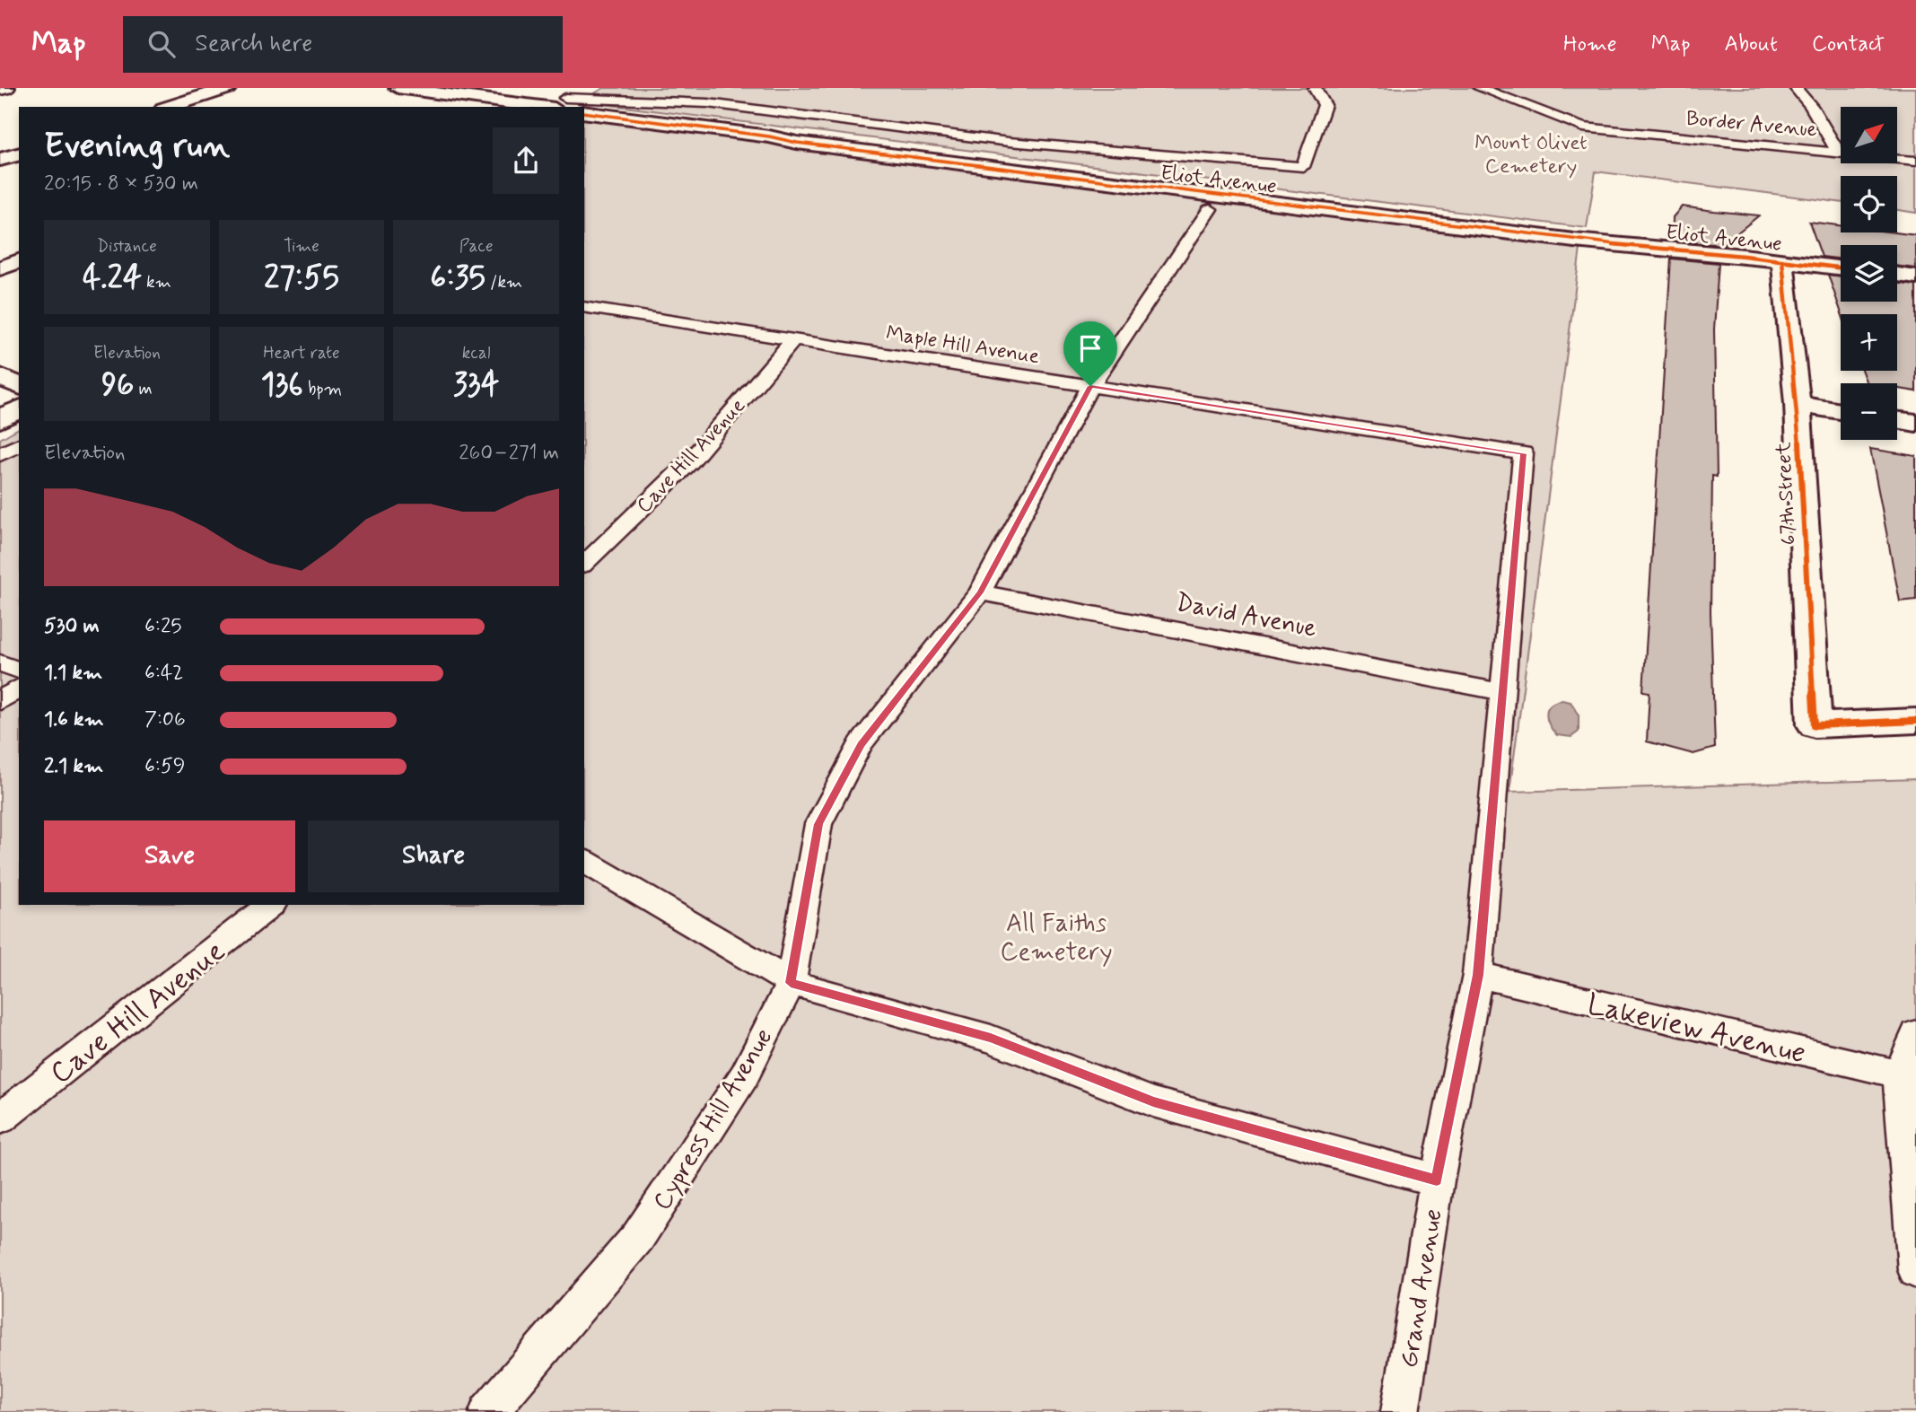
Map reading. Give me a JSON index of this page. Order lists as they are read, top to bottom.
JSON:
{
  "streets": {
    "street": ["Eliot Avenue", "67th Street"],
    "lane": [
      "Border Avenue",
      "Maple Hill Avenue",
      "Cave Hill Avenue",
      "David Avenue",
      "Lakeview Avenue",
      "Cypress Hill Avenue",
      "Grand Avenue"
    ]
  },
  "crossings": [
    ["Eliot Avenue", "67th Street"],
    ["Maple Hill Avenue", "Cave Hill Avenue"],
    ["Maple Hill Avenue", "Cypress Hill Avenue"],
    ["Maple Hill Avenue", "Grand Avenue"],
    ["David Avenue", "Cypress Hill Avenue"],
    ["David Avenue", "Grand Avenue"],
    ["Lakeview Avenue", "Grand Avenue"]
  ],
  "parks": ["Mount Olivet Cemetery", "All Faiths Cemetery"],
  "north": "top right",
  "page": {
    "header": "Map",
    "search": "Search here",
    "nav": [
      "Home",
      "Map",
      "About",
      "Contact"
    ],
    "map_buttons": ["+", "−"],
    "heading": ["Evening run", "20:15 · 8 × 530 m"],
    "stats": [
      ["Distance", "4.24 km"],
      ["Time", "27:55"],
      ["Pace", "6:35 /km"],
      ["Elevation", "96 m"],
      ["Heart rate", "136 bpm"],
      ["kcal", "334"]
    ],
    "chart": ["Elevation", "260–271 m"],
    "list": [
      {
        "name": "530 m",
        "note": "6:25"
      },
      {
        "name": "1.1 km",
        "note": "6:42"
      },
      {
        "name": "1.6 km",
        "note": "7:06"
      },
      {
        "name": "2.1 km",
        "note": "6:59"
      }
    ],
    "buttons": ["Save", "Share"]
  }
}
